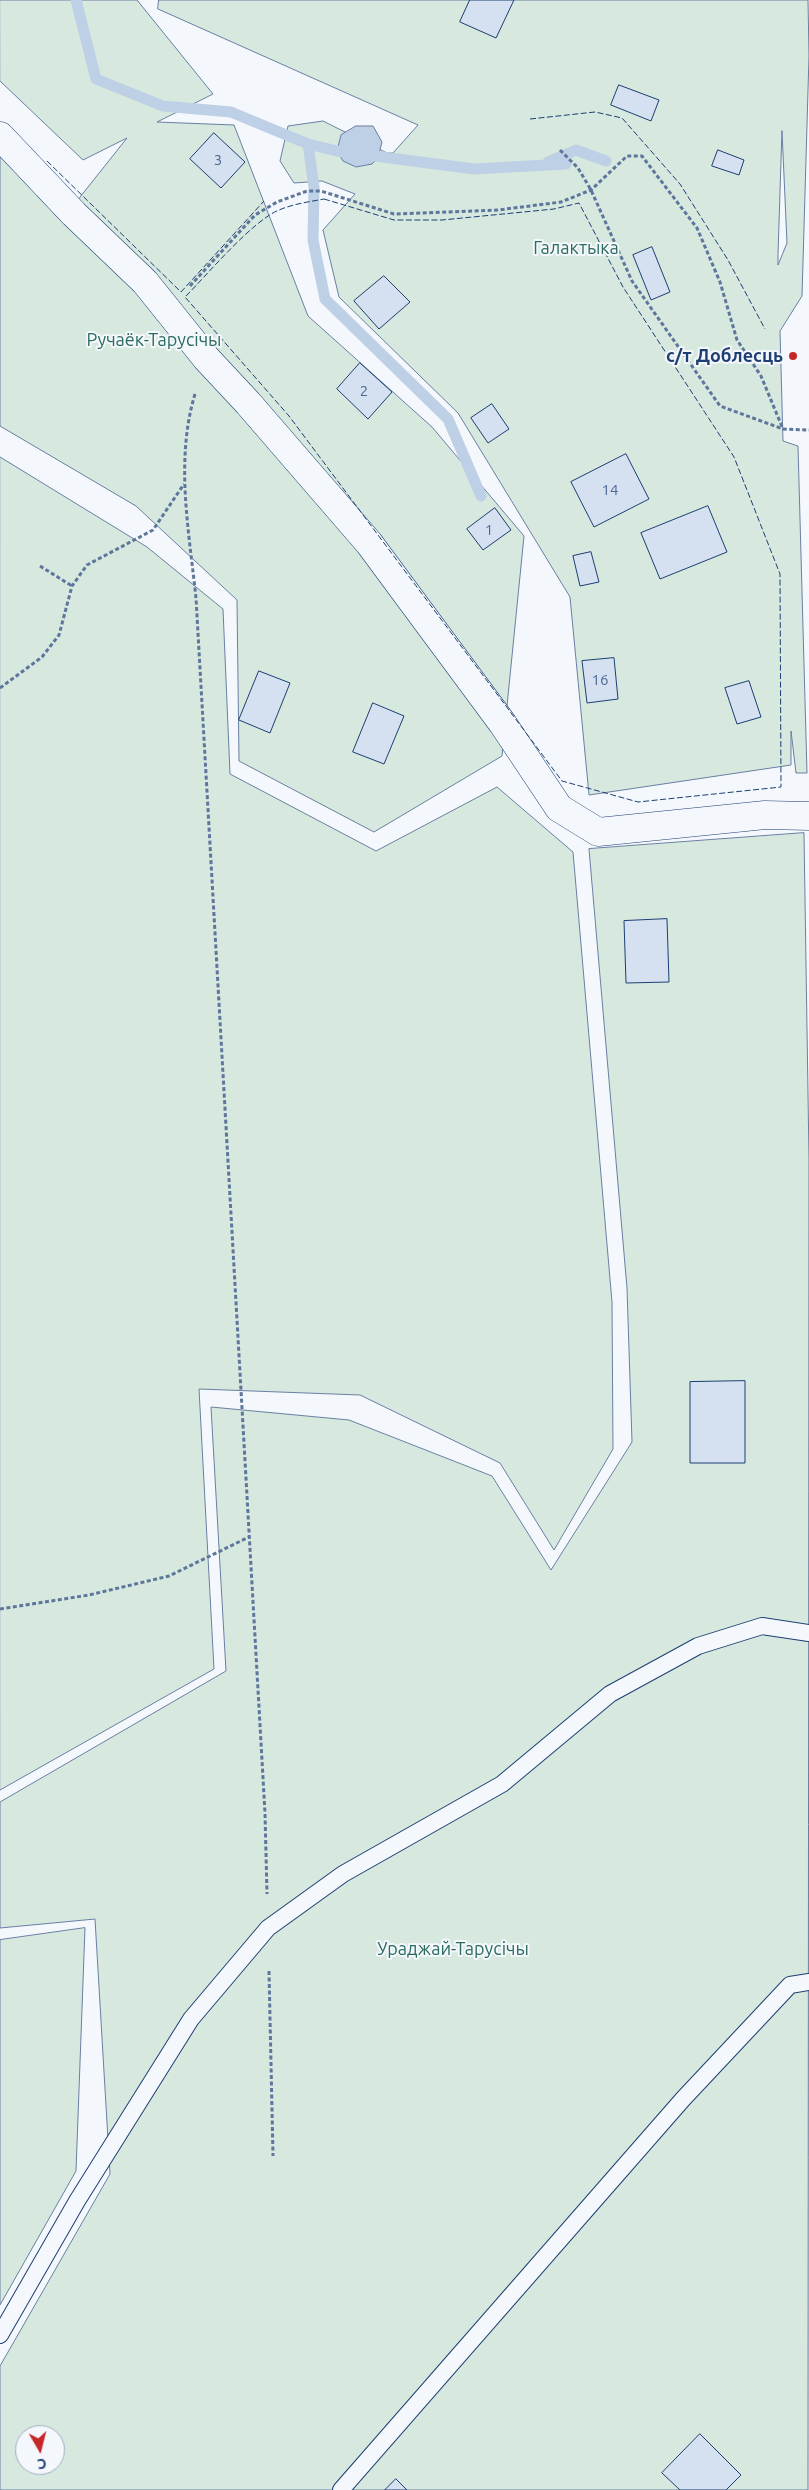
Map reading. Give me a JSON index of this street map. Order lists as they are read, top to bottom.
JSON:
{
  "parks": ["Галактыка", "Ручаёк-Тарусічы", "Ураджай-Тарусічы"],
  "places": ["с/т Доблесць"],
  "house_numbers": [
    "3",
    "2",
    "14",
    "1",
    "16"
  ],
  "north": "bottom"
}
